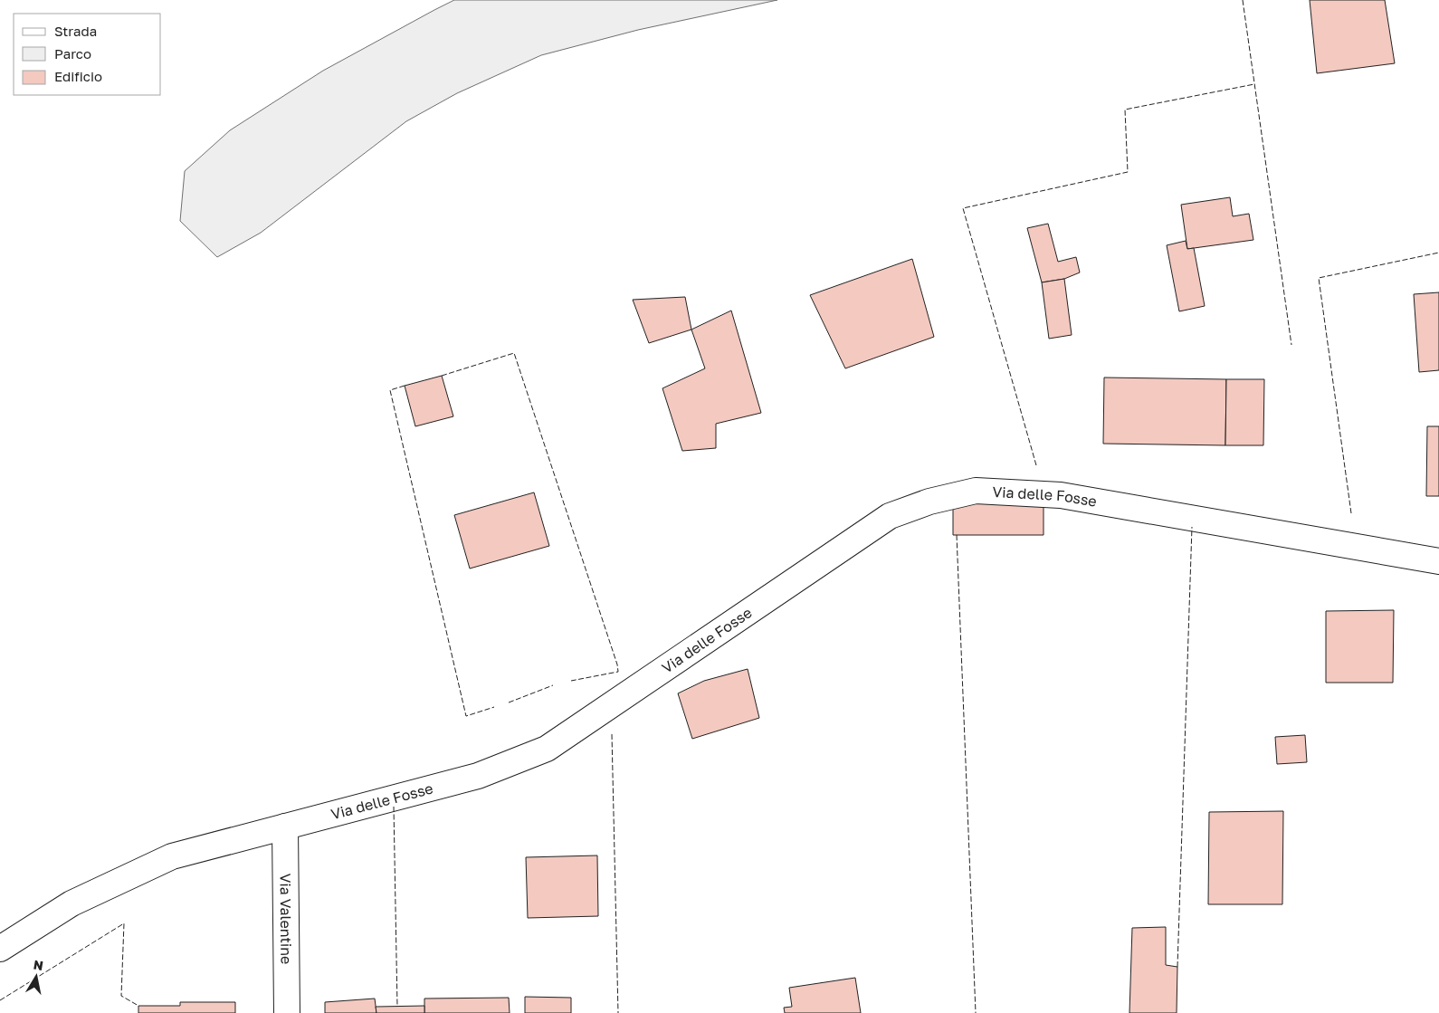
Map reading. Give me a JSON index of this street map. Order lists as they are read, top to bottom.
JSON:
{
  "streets": {
    "street": ["Via delle Fosse", "Via Valentine"]
  },
  "crossings": [
    ["Via delle Fosse", "Via Valentine"]
  ],
  "legend": ["Strada", "Parco", "Edificio"],
  "north": "top"
}
